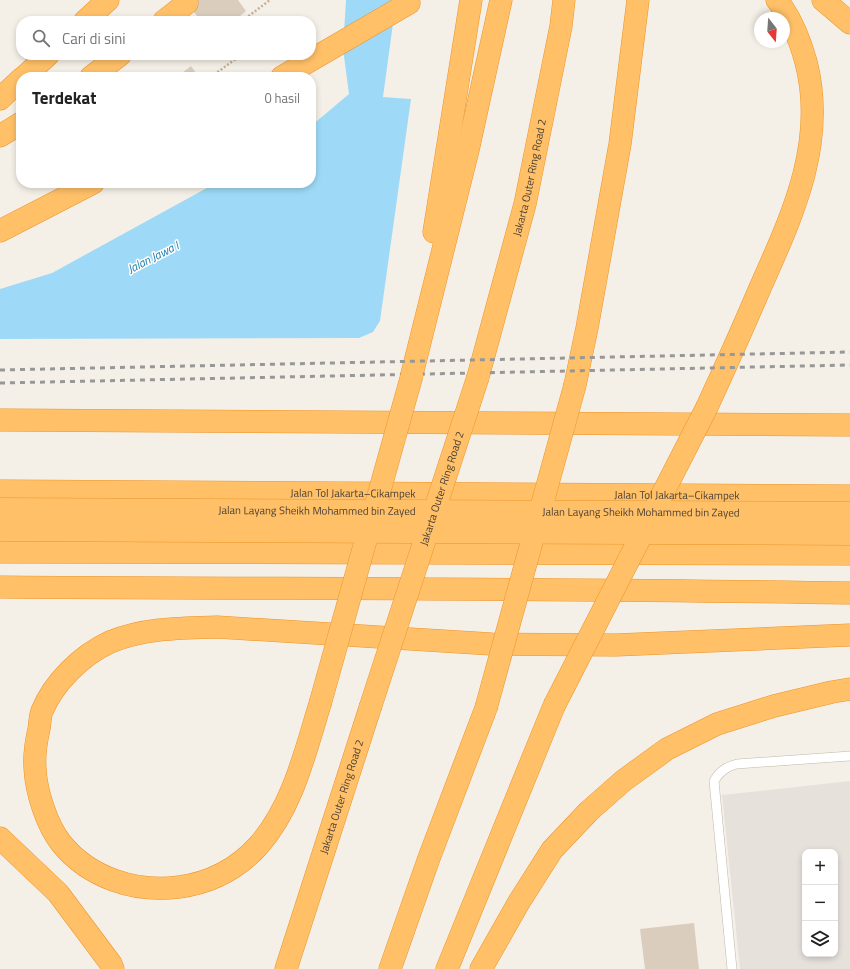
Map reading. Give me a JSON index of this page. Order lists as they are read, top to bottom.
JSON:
{
  "streets": {
    "highway": ["Jakarta Outer Ring Road 2", "Jalan Tol Jakarta–Cikampek", "Jalan Layang Sheikh Mohammed bin Zayed"]
  },
  "water": ["Jalan Jawa I"],
  "north": "bottom",
  "page": {
    "search": "Cari di sini",
    "heading": ["Terdekat", "0 hasil"],
    "map_buttons": ["+", "−"]
  }
}
